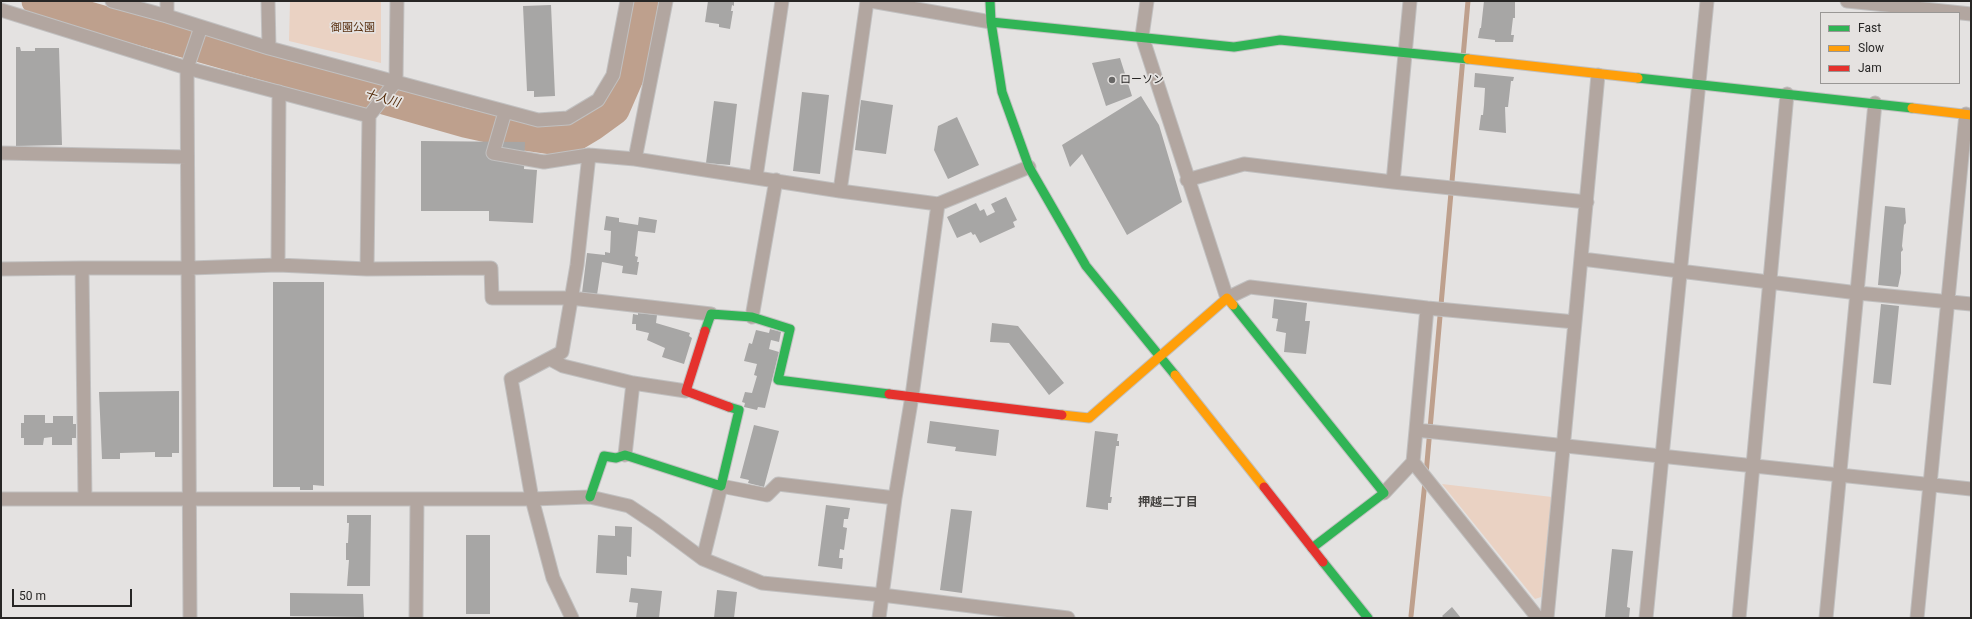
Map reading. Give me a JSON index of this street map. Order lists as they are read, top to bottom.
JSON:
{
  "districts": ["押越二丁目"],
  "water": ["十人川"],
  "parks": ["御園公園"],
  "places": ["ローソン"],
  "legend": ["Fast", "Slow", "Jam"],
  "scale_bar": "50 m"
}
